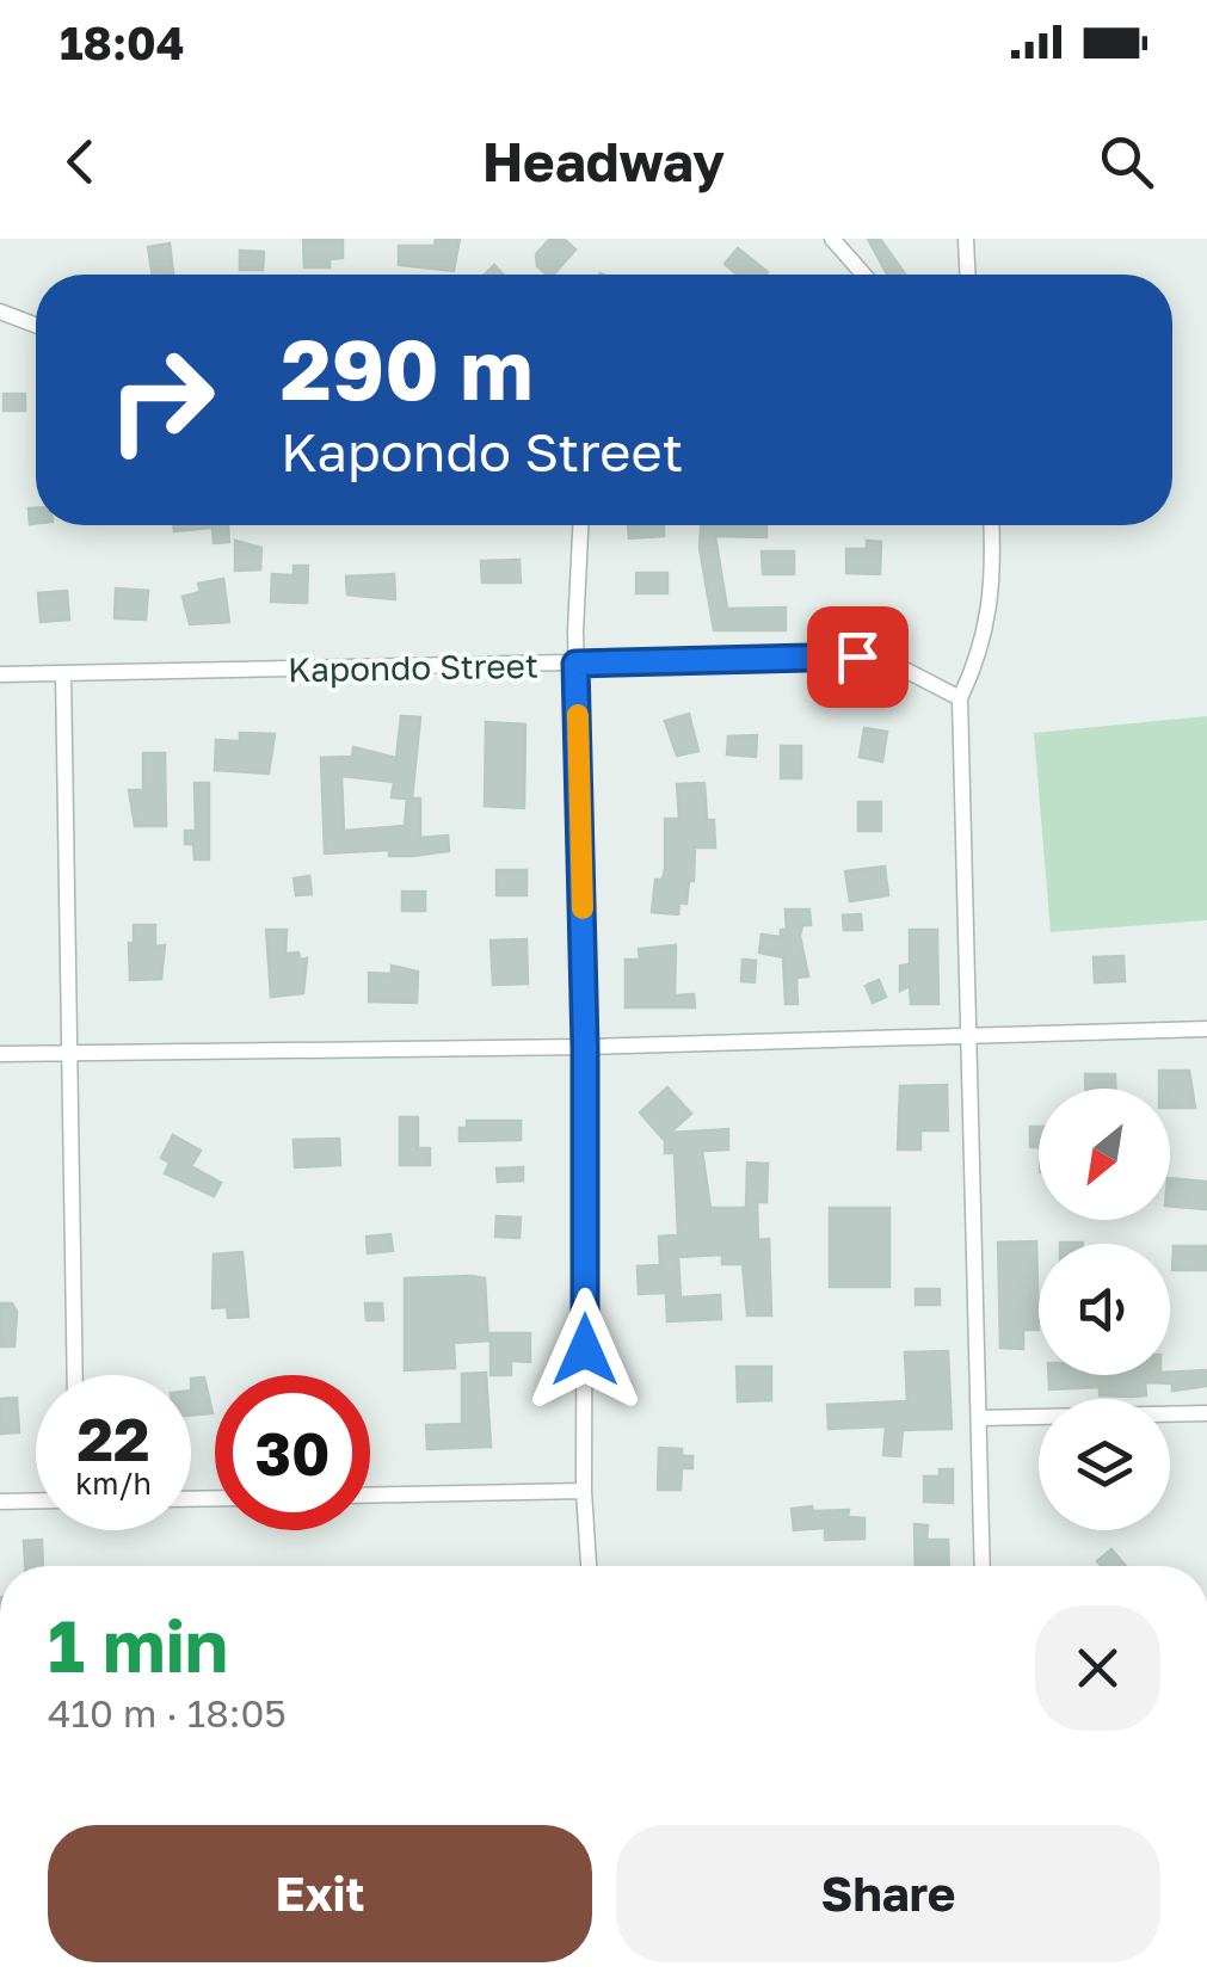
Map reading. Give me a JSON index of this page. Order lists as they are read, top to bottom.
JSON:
{
  "streets": {
    "street": ["Kapondo Street"]
  },
  "north": "bottom left",
  "page": {
    "status": "18:04",
    "header": "Headway",
    "turn": ["290 m", "Kapondo Street"],
    "speed": "22 km/h",
    "limit": "30",
    "heading": ["1 min", "410 m · 18:05"],
    "buttons": ["Exit", "Share"]
  }
}
